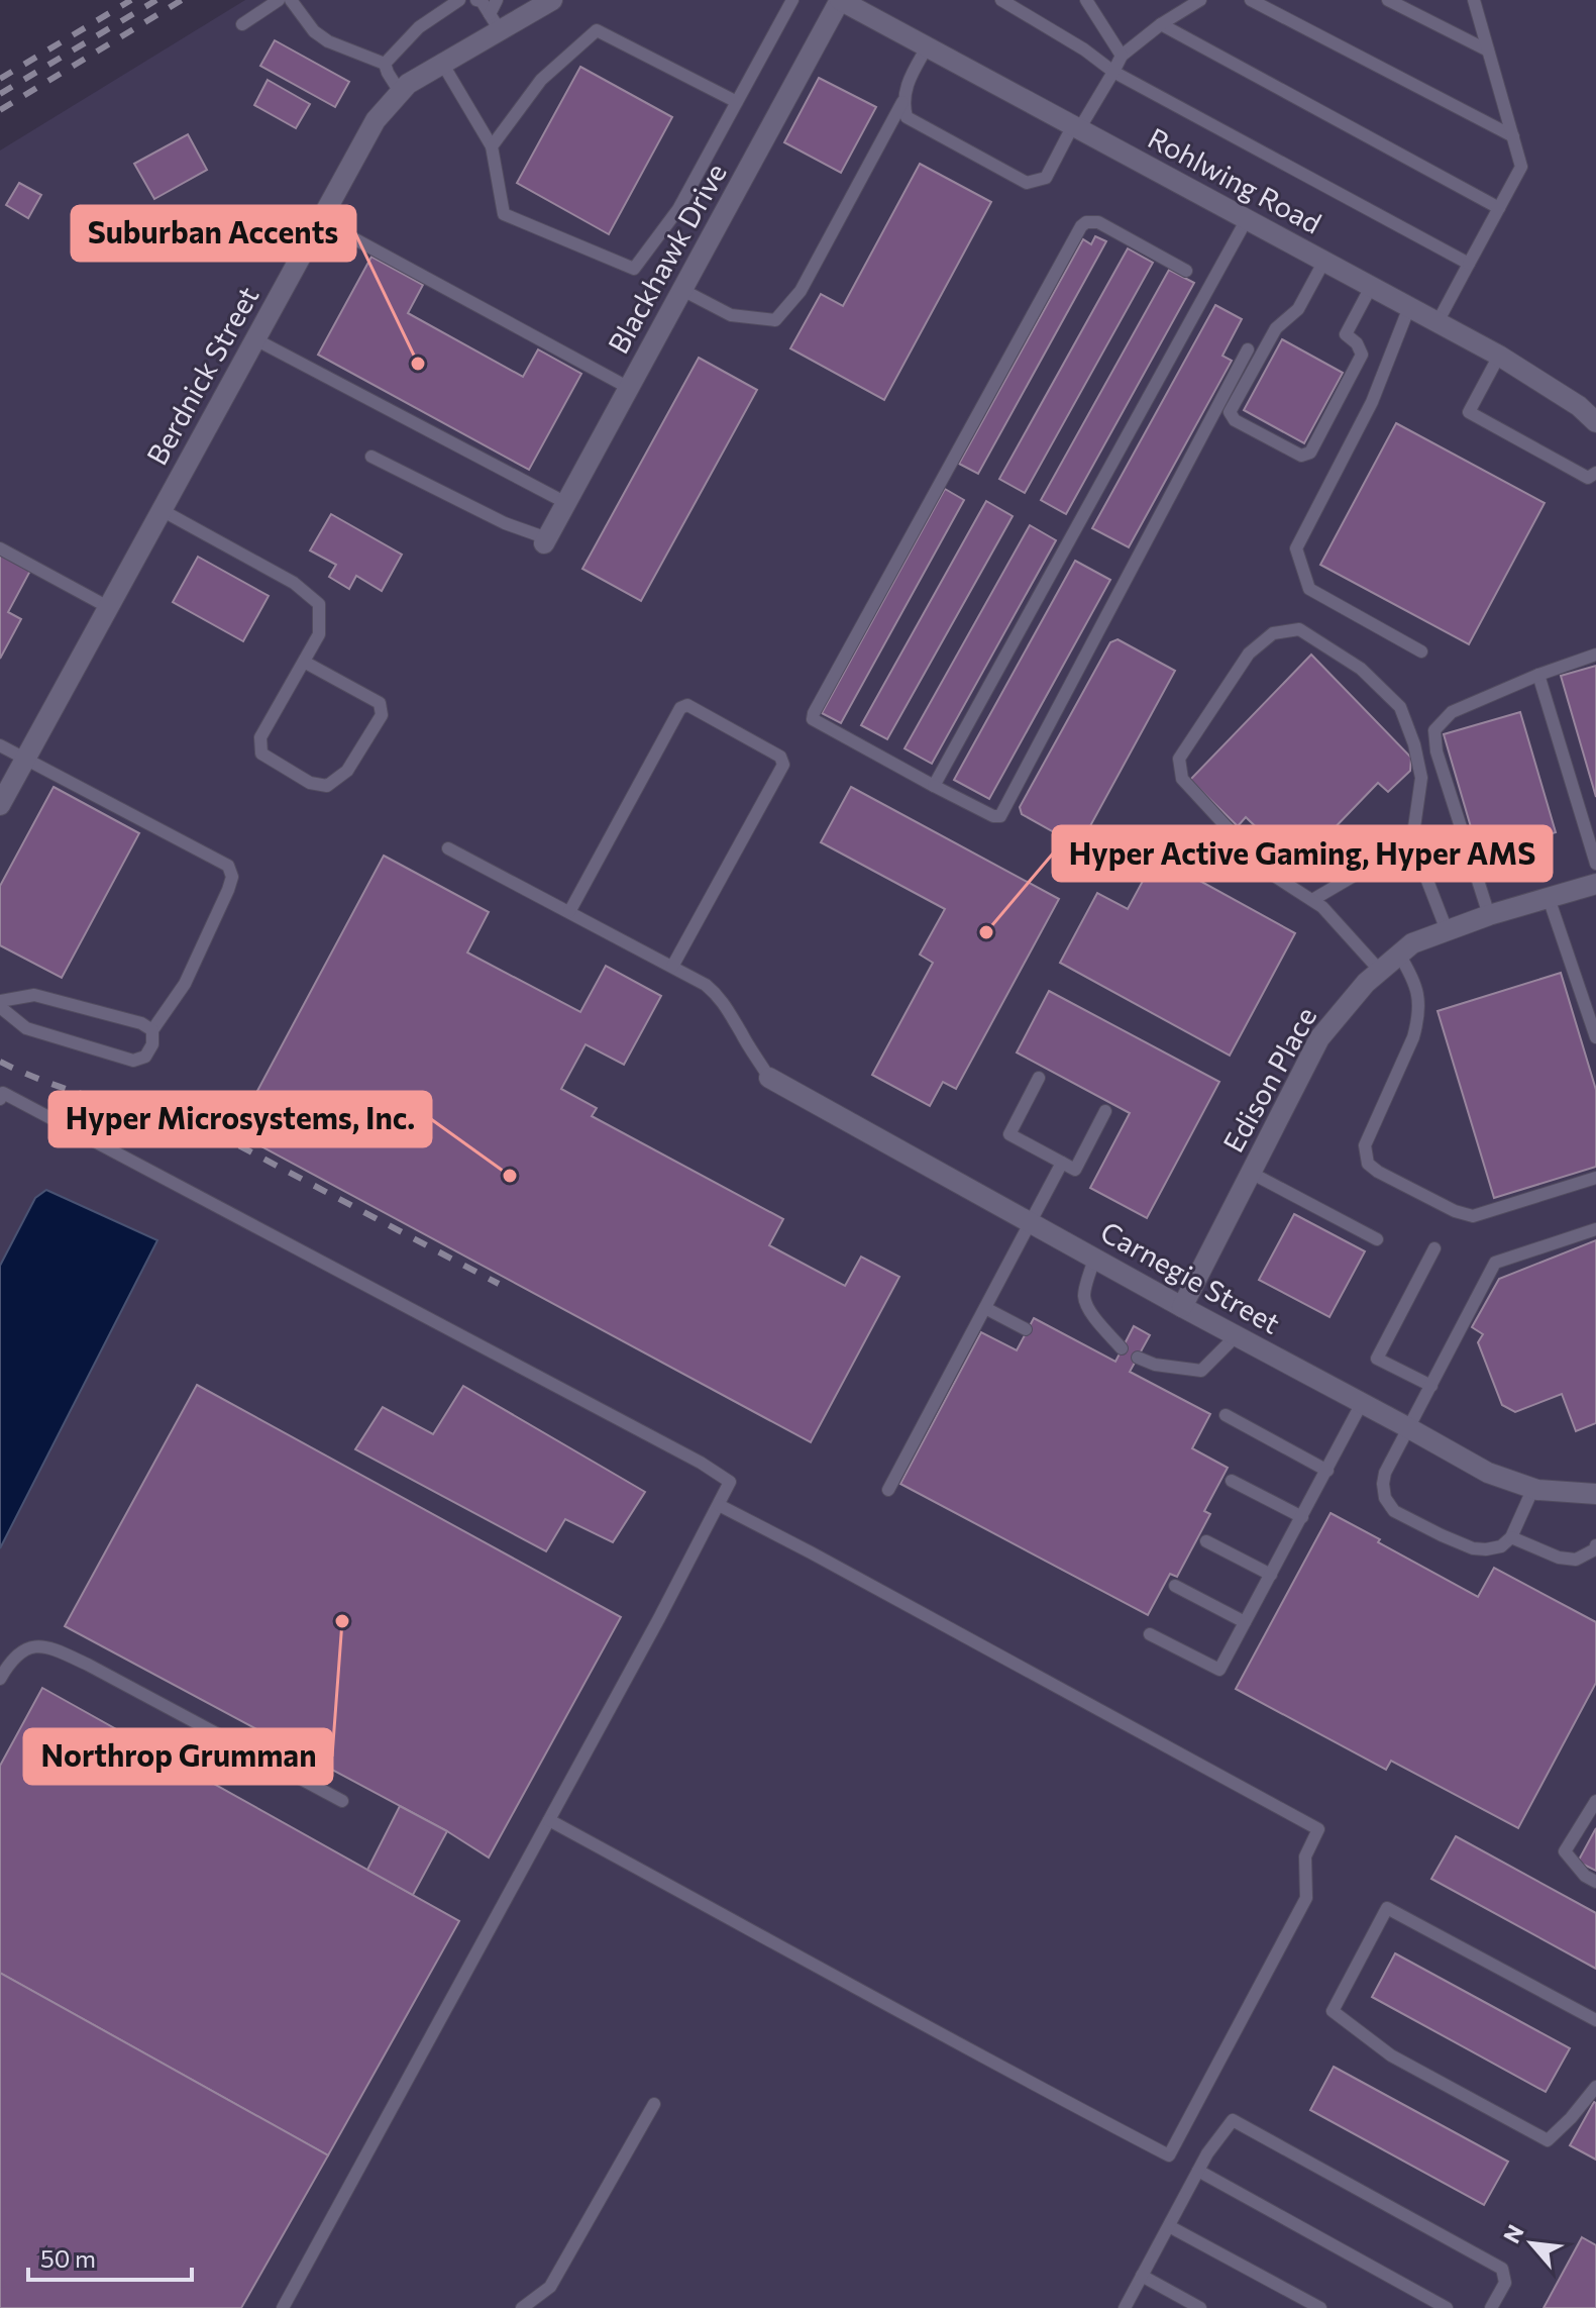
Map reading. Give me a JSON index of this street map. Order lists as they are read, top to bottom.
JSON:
{
  "streets": {
    "street": [
      "Rohlwing Road",
      "Blackhawk Drive",
      "Berdnick Street",
      "Edison Place",
      "Carnegie Street"
    ]
  },
  "crossings": [
    ["Rohlwing Road", "Blackhawk Drive"],
    ["Edison Place", "Carnegie Street"]
  ],
  "places": [
    "Suburban Accents",
    "Hyper Active Gaming, Hyper AMS",
    "Hyper Microsystems, Inc.",
    "Northrop Grumman"
  ],
  "scale_bar": "50 m",
  "north": "top left"
}
